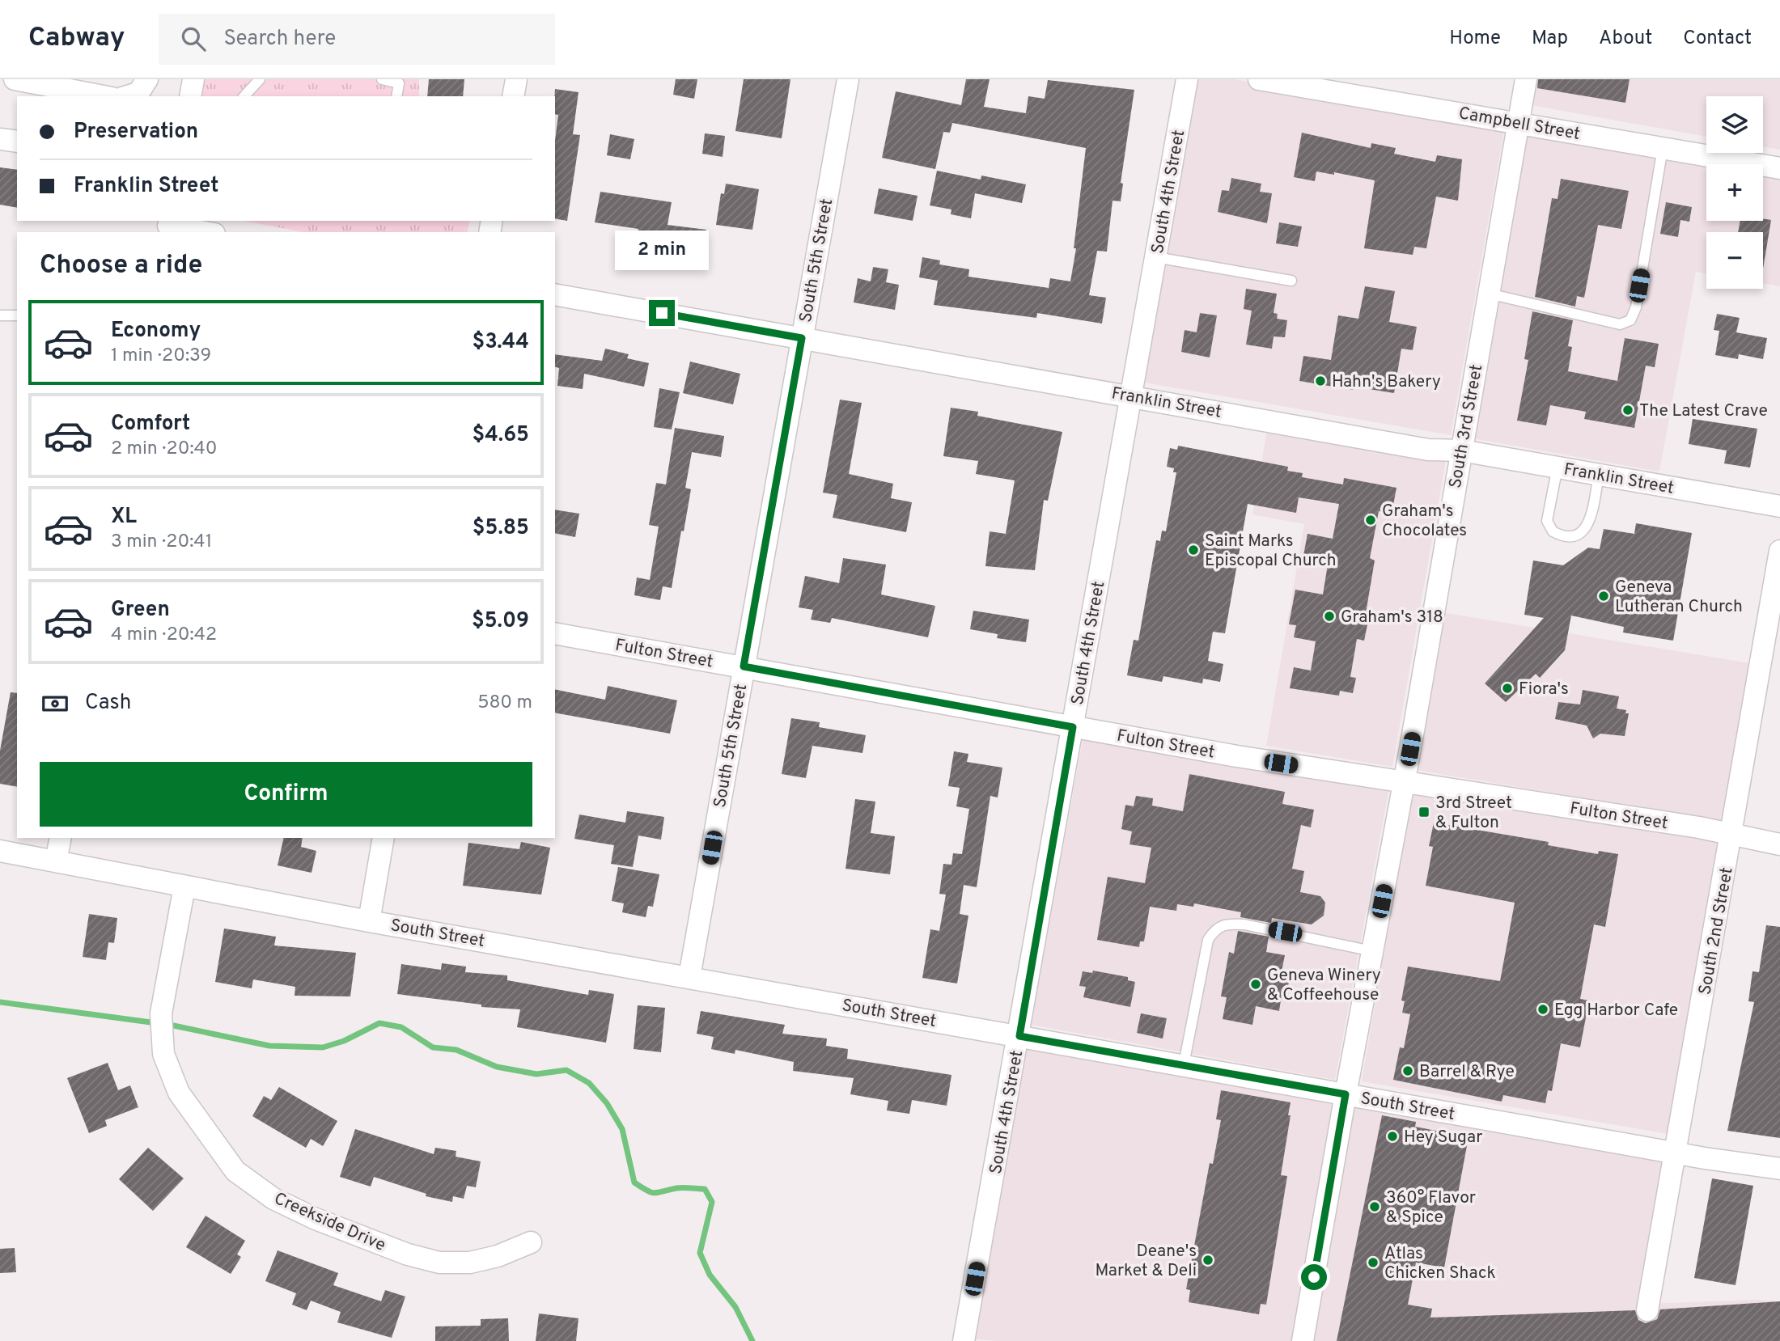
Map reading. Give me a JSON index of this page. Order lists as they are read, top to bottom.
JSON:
{
  "streets": {
    "street": [
      "Campbell Street",
      "South 4th Street",
      "South 5th Street",
      "Franklin Street",
      "South 3rd Street",
      "Fulton Street",
      "South 2nd Street",
      "South Street",
      "Creekside Drive"
    ]
  },
  "crossings": [
    ["Campbell Street", "South 3rd Street"],
    ["South 4th Street", "Franklin Street"],
    ["South 4th Street", "Fulton Street"],
    ["South 4th Street", "South Street"],
    ["South 5th Street", "Franklin Street"],
    ["South 5th Street", "Fulton Street"],
    ["South 5th Street", "South Street"],
    ["Franklin Street", "South 3rd Street"],
    ["South 3rd Street", "Fulton Street"],
    ["South 3rd Street", "South Street"],
    ["Fulton Street", "South 2nd Street"],
    ["South 2nd Street", "South Street"],
    ["South Street", "Creekside Drive"]
  ],
  "places": {
    "other": [
      "Hahn's Bakery",
      "The Latest Crave",
      "Graham's Chocolates",
      "Saint Marks Episcopal Church",
      "Geneva Lutheran Church",
      "Graham's 318",
      "Fiora's",
      "Geneva Winery & Coffeehouse",
      "Egg Harbor Cafe",
      "Barrel & Rye",
      "Hey Sugar",
      "360° Flavor & Spice",
      "Deane's Market & Deli",
      "Atlas Chicken Shack"
    ],
    "transit": ["3rd Street & Fulton"]
  },
  "page": {
    "header": "Cabway",
    "search": "Search here",
    "nav": [
      "Home",
      "Map",
      "About",
      "Contact"
    ],
    "map_buttons": ["+", "−"],
    "banner": ["Preservation", "Franklin Street"],
    "bubble": "2 min",
    "heading": "Choose a ride",
    "list": [
      {
        "name": "Economy",
        "note": "1 min · 20:39",
        "value": "$3.44"
      },
      {
        "name": "Comfort",
        "note": "2 min · 20:40",
        "value": "$4.65"
      },
      {
        "name": "XL",
        "note": "3 min · 20:41",
        "value": "$5.85"
      },
      {
        "name": "Green",
        "note": "4 min · 20:42",
        "value": "$5.09"
      }
    ],
    "pay": ["Cash", "580 m"],
    "buttons": "Confirm"
  }
}
